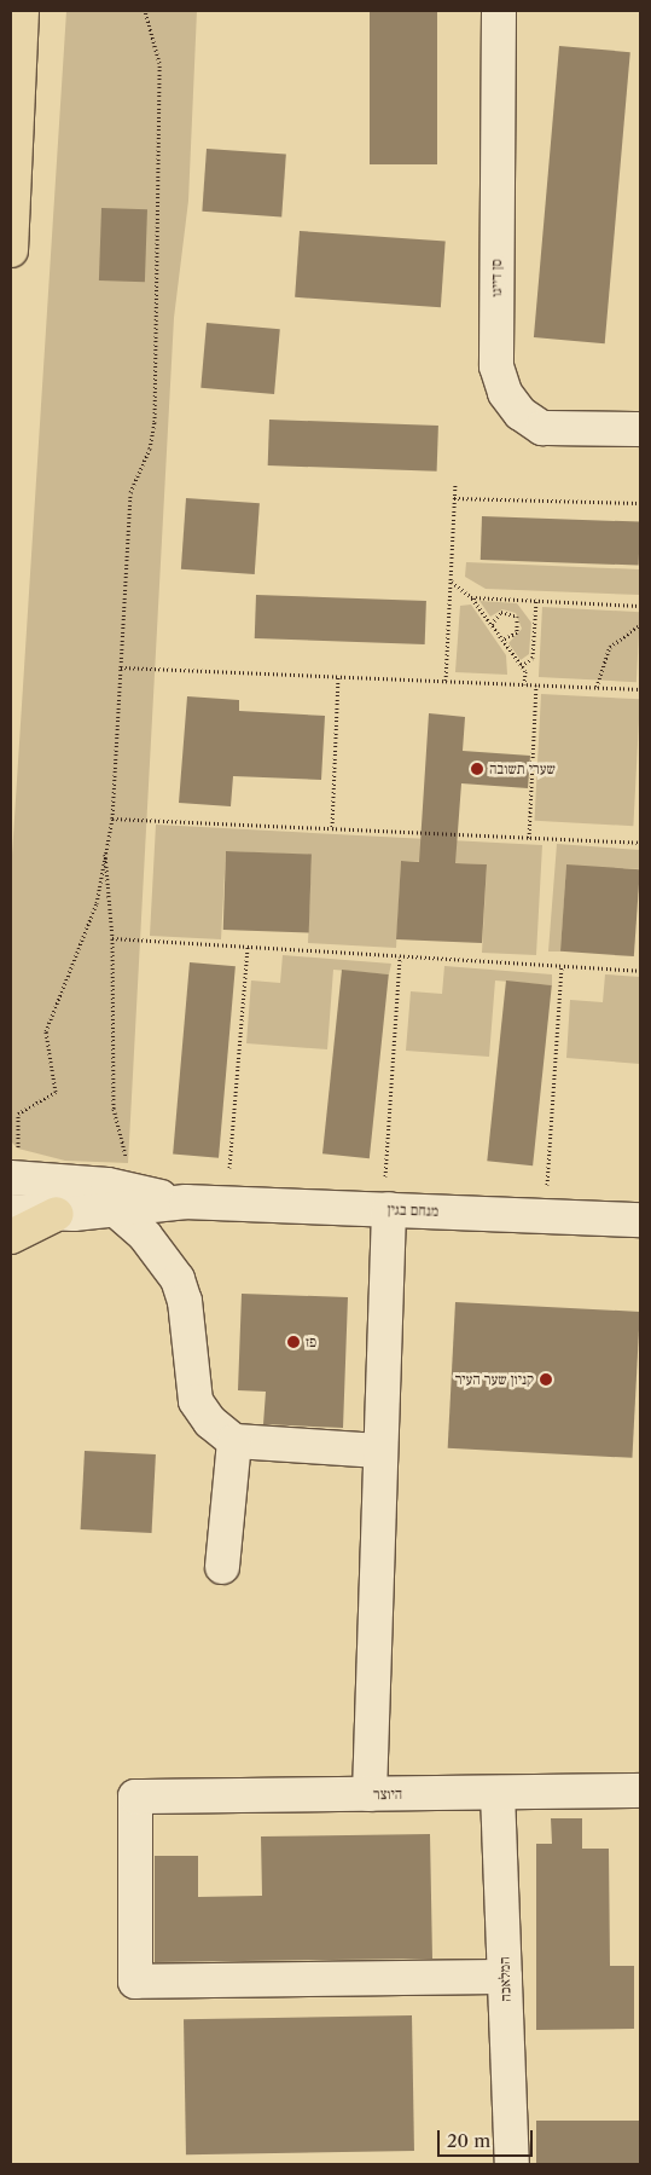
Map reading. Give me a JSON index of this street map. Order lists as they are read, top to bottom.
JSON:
{
  "streets": {
    "street": [
      "סן דייגו",
      "מנחם בגין",
      "היוצר",
      "המלאכה"
    ]
  },
  "crossings": [
    ["היוצר", "המלאכה"]
  ],
  "places": ["שערי תשובה", "פז", "קניון שער העיר"],
  "scale_bar": "20 m"
}
